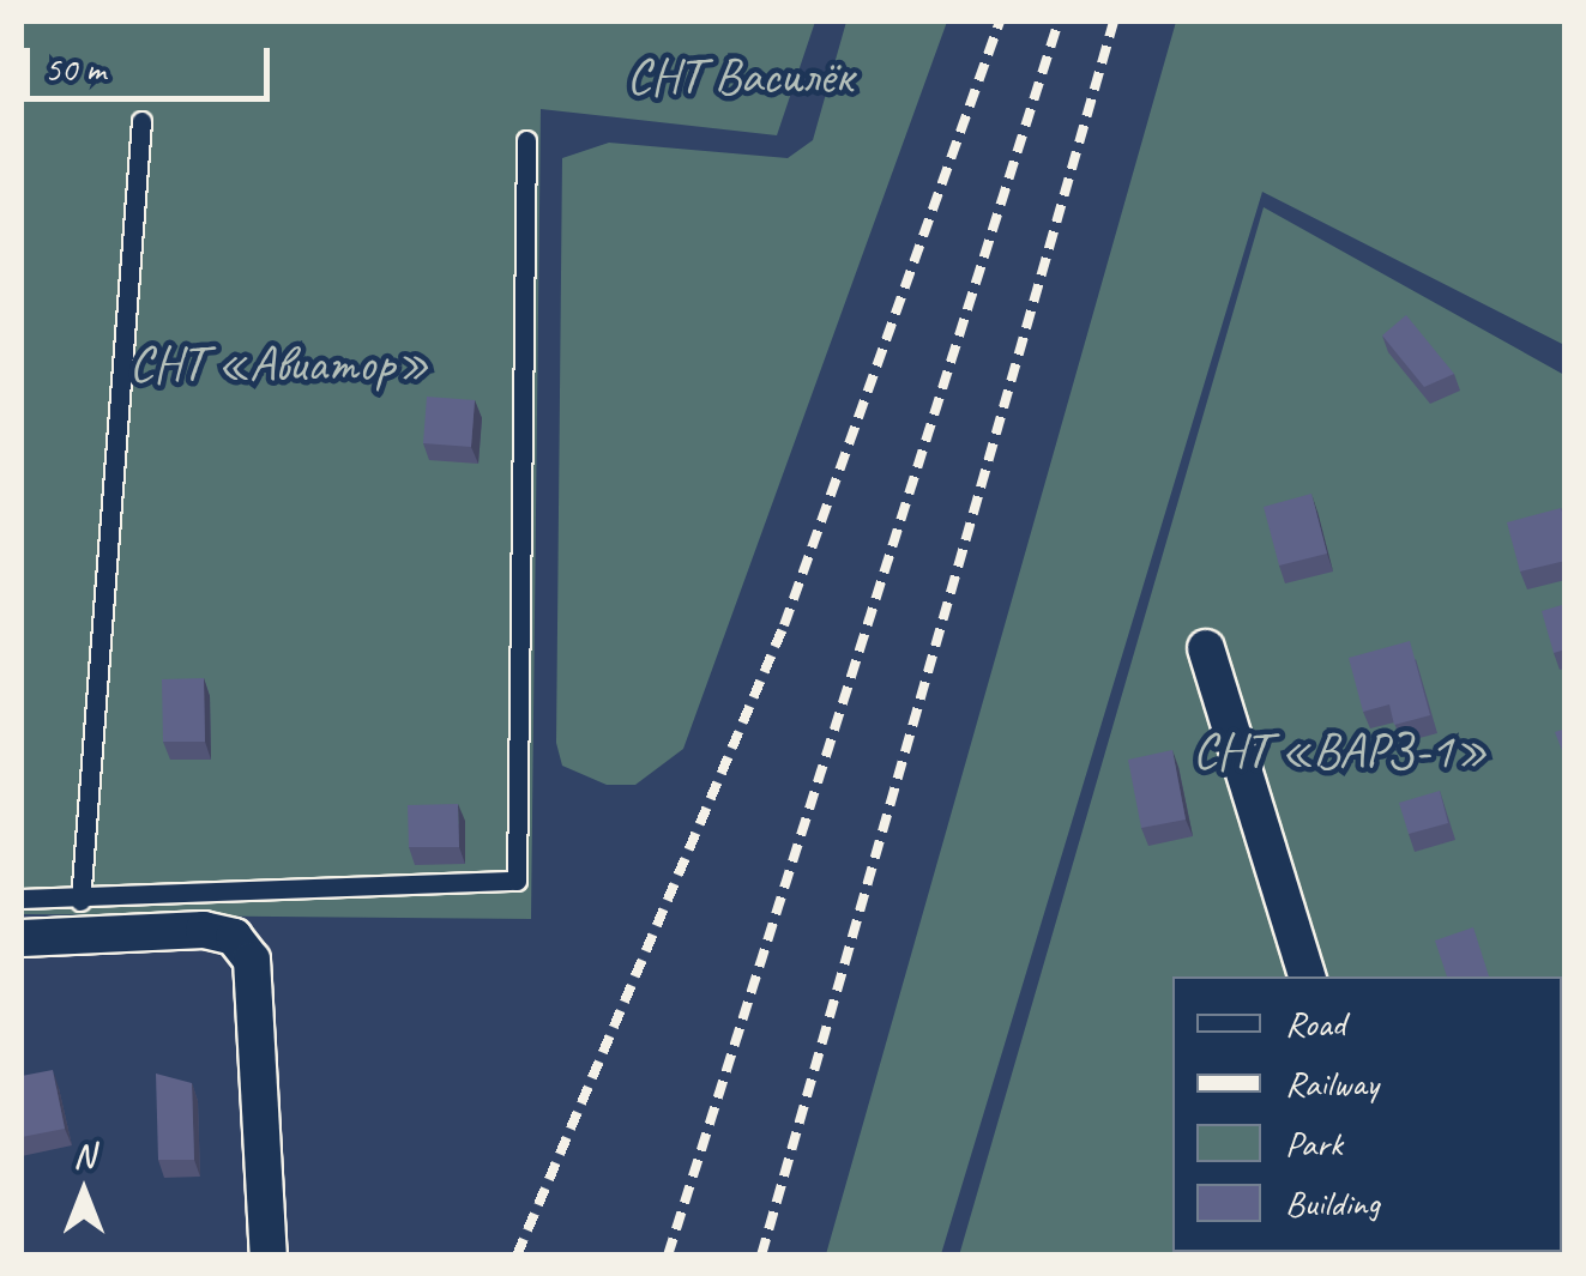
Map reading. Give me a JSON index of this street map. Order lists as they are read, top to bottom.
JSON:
{
  "parks": ["СНТ Василёк", "СНТ «Авиатор»", "СНТ «ВАРЗ-1»"],
  "legend": [
    "Road",
    "Railway",
    "Park",
    "Building"
  ],
  "scale_bar": "50 m",
  "north": "top"
}
